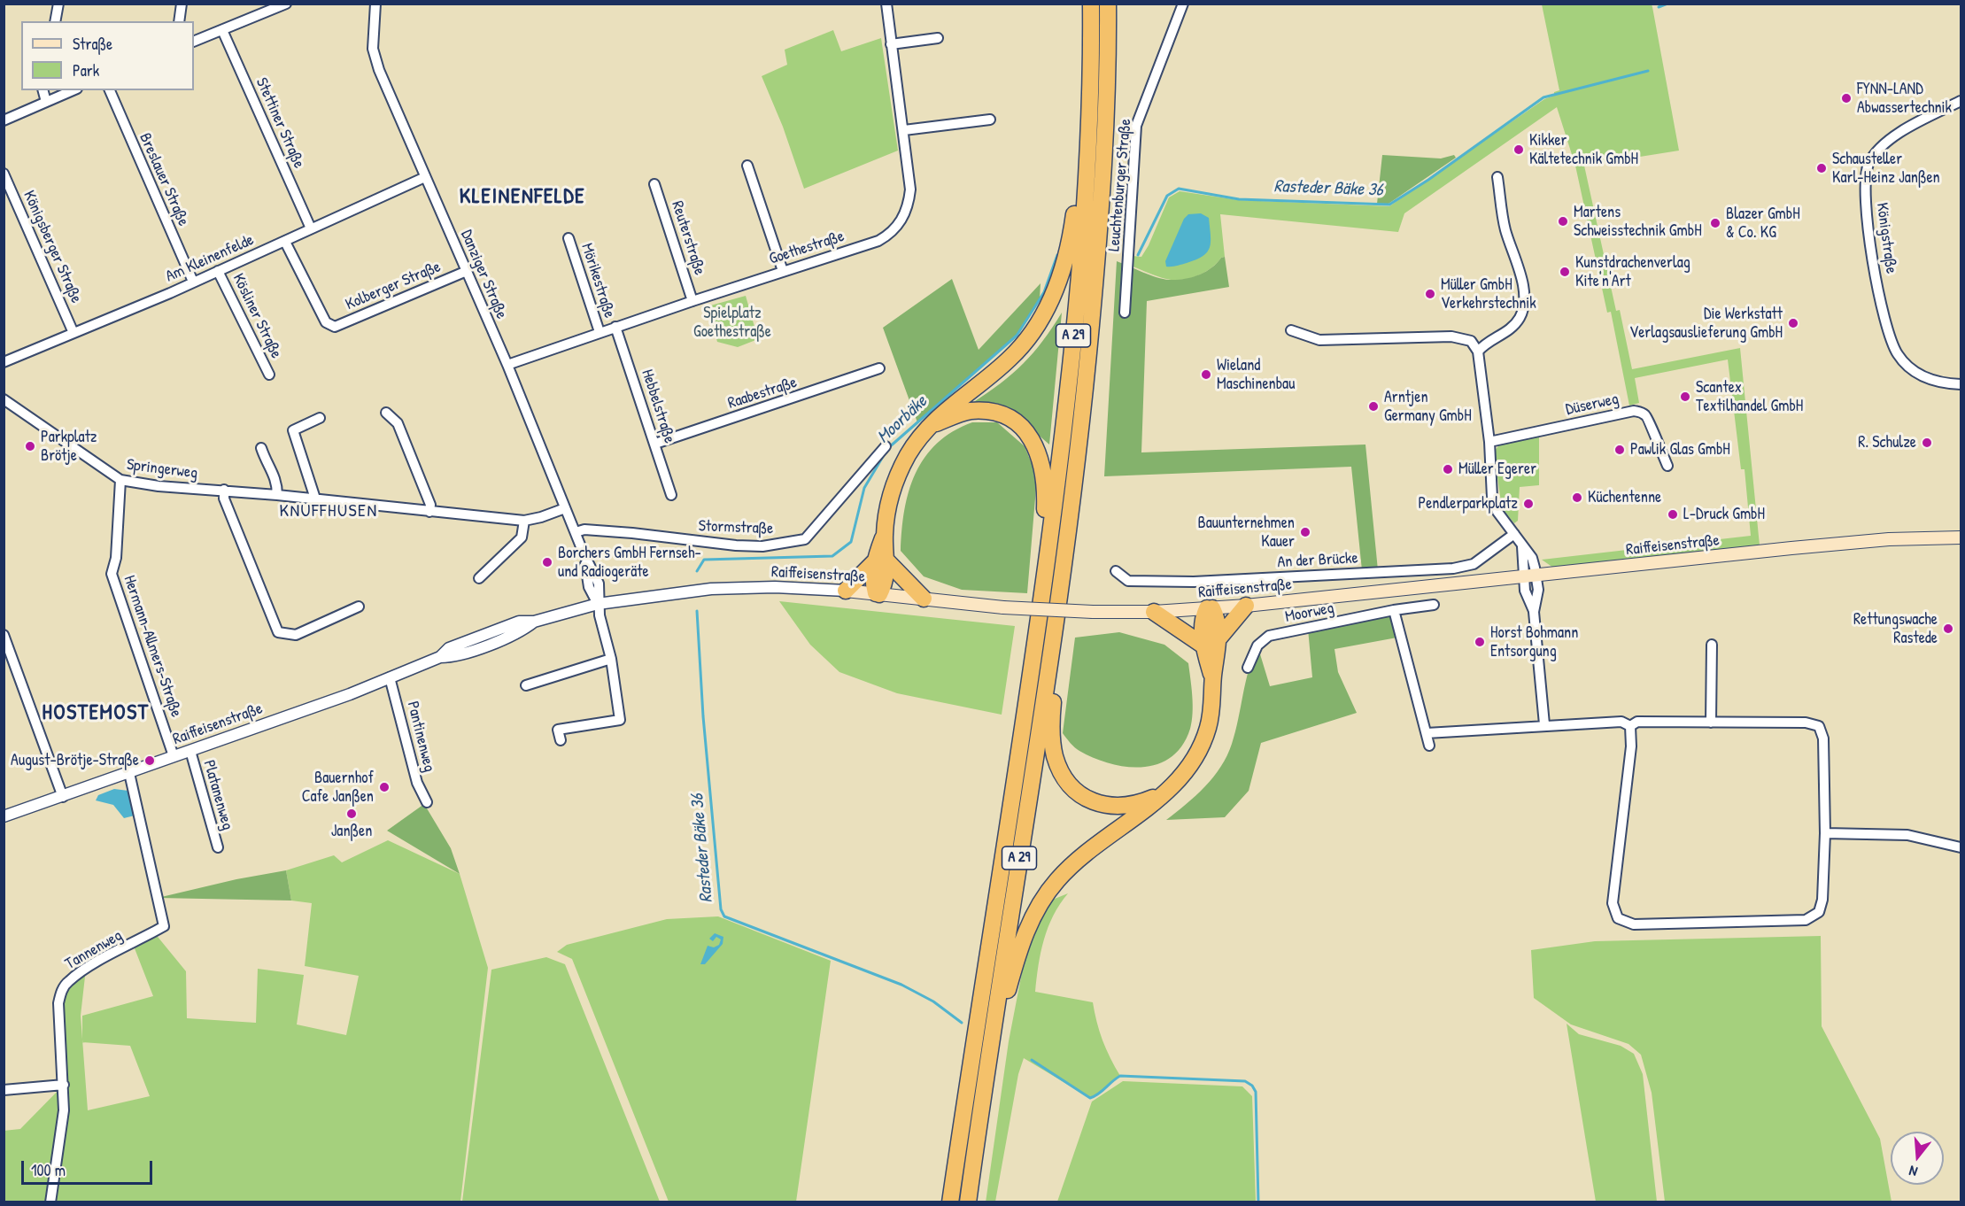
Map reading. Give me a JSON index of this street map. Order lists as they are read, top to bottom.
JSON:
{
  "streets": {
    "highway": ["A 29"],
    "main road": ["Raiffeisenstraße"],
    "street": [
      "Stettiner Straße",
      "Breslauer Straße",
      "Leuchtenburger Straße",
      "Reuterstraße",
      "Königstraße",
      "Königsberger Straße",
      "Goethestraße",
      "Am Kleinenfelde",
      "Danziger Straße",
      "Mörikestraße",
      "Kolberger Straße",
      "Kösliner Straße",
      "Raabestraße",
      "Düserweg",
      "Hebbelstraße",
      "Springerweg",
      "Stormstraße",
      "An der Brücke",
      "Moorweg",
      "Hermann-Allmers-Straße",
      "Pantinenweg",
      "Platanenweg",
      "Tannenweg"
    ]
  },
  "crossings": [
    ["Stettiner Straße", "Am Kleinenfelde"],
    ["Breslauer Straße", "Am Kleinenfelde"],
    ["Reuterstraße", "Goethestraße"],
    ["Königsberger Straße", "Am Kleinenfelde"],
    ["Goethestraße", "Danziger Straße"],
    ["Goethestraße", "Mörikestraße"],
    ["Goethestraße", "Hebbelstraße"],
    ["Am Kleinenfelde", "Danziger Straße"],
    ["Am Kleinenfelde", "Kolberger Straße"],
    ["Am Kleinenfelde", "Kösliner Straße"],
    ["Danziger Straße", "Kolberger Straße"],
    ["Danziger Straße", "Springerweg"],
    ["Danziger Straße", "Stormstraße"],
    ["Danziger Straße", "Raiffeisenstraße"],
    ["A 29", "Raiffeisenstraße"],
    ["Raabestraße", "Hebbelstraße"],
    ["Springerweg", "Hermann-Allmers-Straße"],
    ["Raiffeisenstraße", "Hermann-Allmers-Straße"],
    ["Raiffeisenstraße", "Pantinenweg"],
    ["Raiffeisenstraße", "Platanenweg"],
    ["Raiffeisenstraße", "Tannenweg"]
  ],
  "districts": ["KLEINENFELDE", "KNUFFHUSEN", "HOSTEMOST"],
  "water": ["Rasteder Bäke 36", "Moorbäke"],
  "parks": ["Spielplatz Goethestraße"],
  "places": [
    "FYNN-LAND Abwassertechnik",
    "Kikker Kältetechnik GmbH",
    "Schausteller Karl-Heinz Janßen",
    "Martens Schweisstechnik GmbH",
    "Blazer GmbH & Co. KG",
    "Kunstdrachenverlag Kite'n'Art",
    "Müller GmbH Verkehrstechnik",
    "Die Werkstatt Verlagsauslieferung GmbH",
    "Wieland Maschinenbau",
    "Scantex Textilhandel GmbH",
    "Arntjen Germany GmbH",
    "R. Schulze",
    "Parkplatz Brötje",
    "Pawlik Glas GmbH",
    "Müller Egerer",
    "Küchentenne",
    "Pendlerparkplatz",
    "L-Druck GmbH",
    "Bauunternehmen Kauer",
    "Borchers GmbH Fernseh- und Radiogeräte",
    "Rettungswache Rastede",
    "Horst Bohmann Entsorgung",
    "August-Brötje-Straße",
    "Bauernhof Cafe Janßen",
    "Janßen"
  ],
  "legend": ["Straße", "Park"],
  "scale_bar": "100 m",
  "north": "bottom"
}
